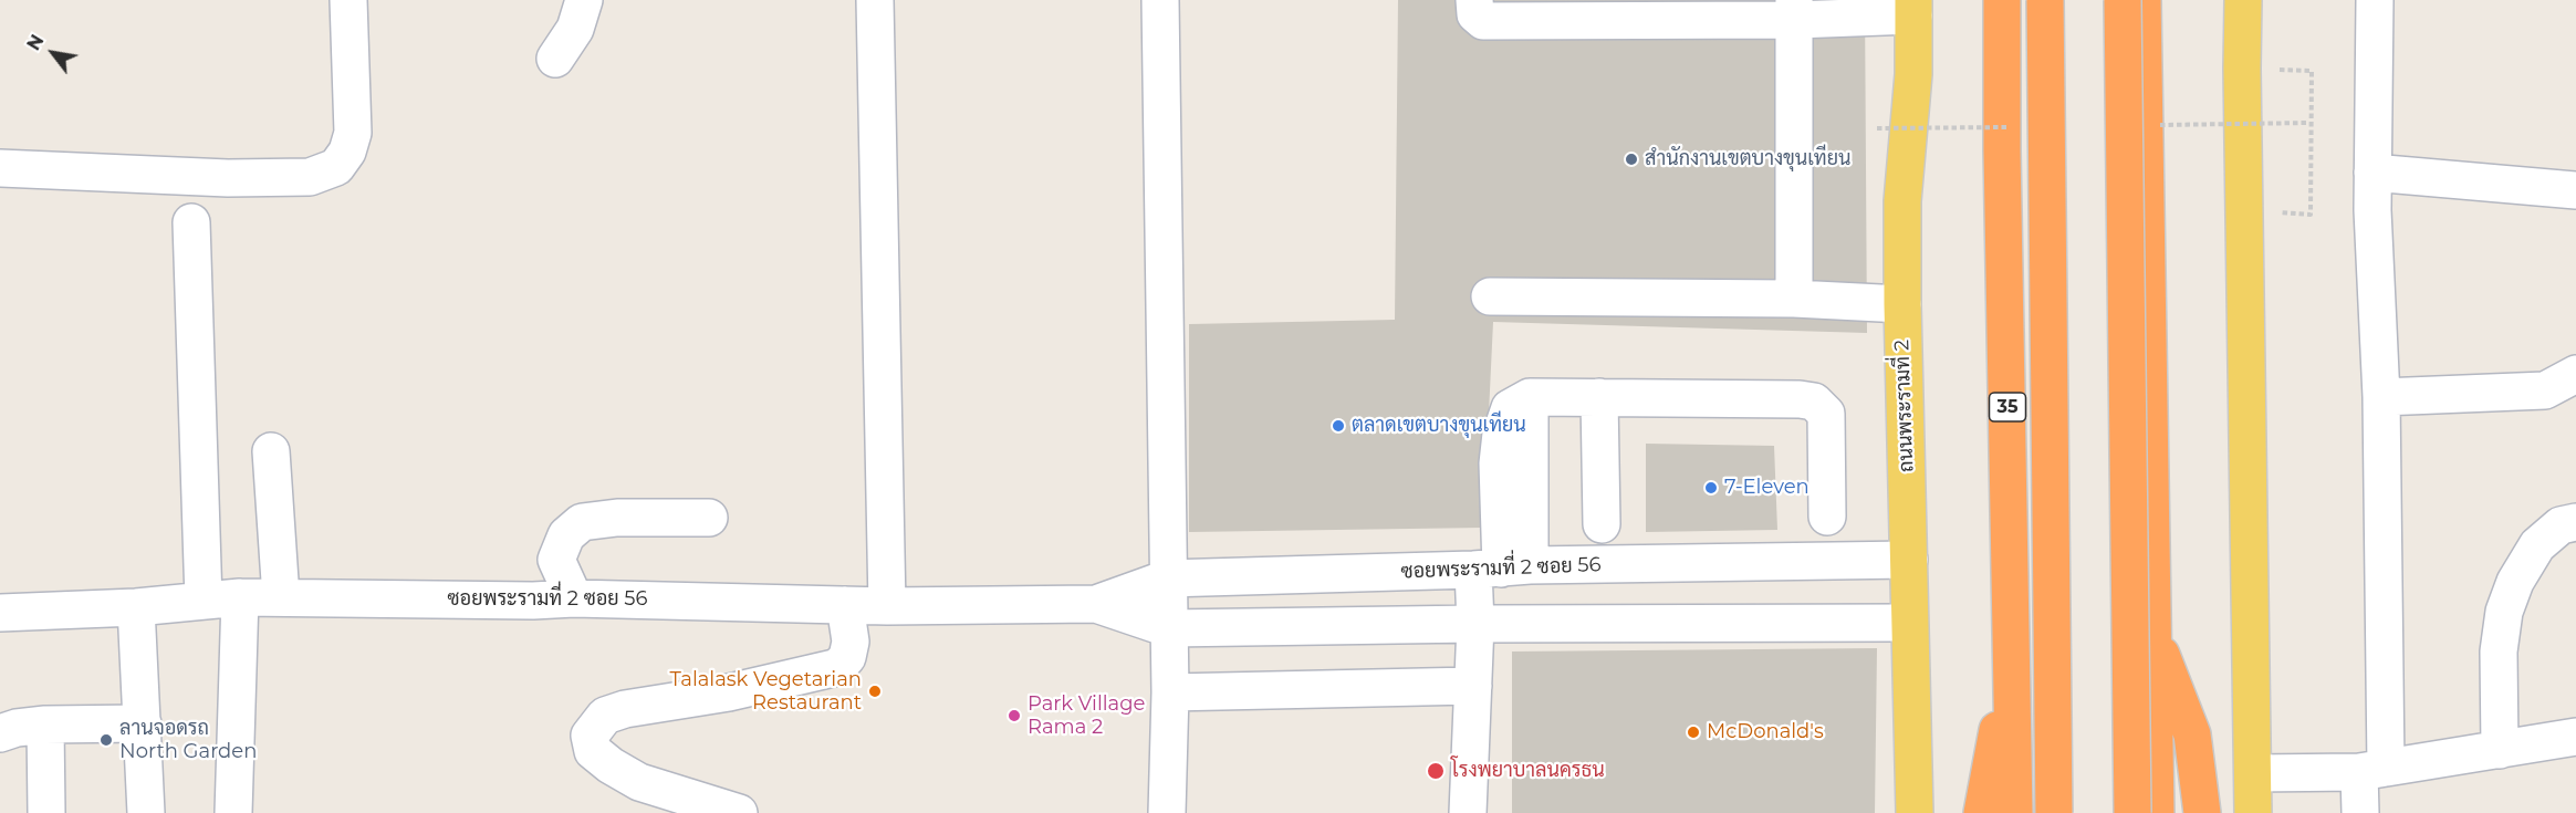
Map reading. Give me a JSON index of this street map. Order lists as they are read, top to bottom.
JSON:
{
  "streets": {
    "highway": ["35"],
    "main road": ["ถนนพระรามที่ 2"],
    "street": ["ซอยพระรามที่ 2 ซอย 56"]
  },
  "crossings": [
    ["ถนนพระรามที่ 2", "ซอยพระรามที่ 2 ซอย 56"]
  ],
  "places": [
    "สำนักงานเขตบางขุนเทียน",
    "ตลาดเขตบางขุนเทียน",
    "7-Eleven",
    "Talalask Vegetarian Restaurant",
    "Park Village Rama 2",
    "McDonald's",
    "ลานจอดรถ North Garden",
    "โรงพยาบาลนครธน"
  ],
  "north": "top left"
}
